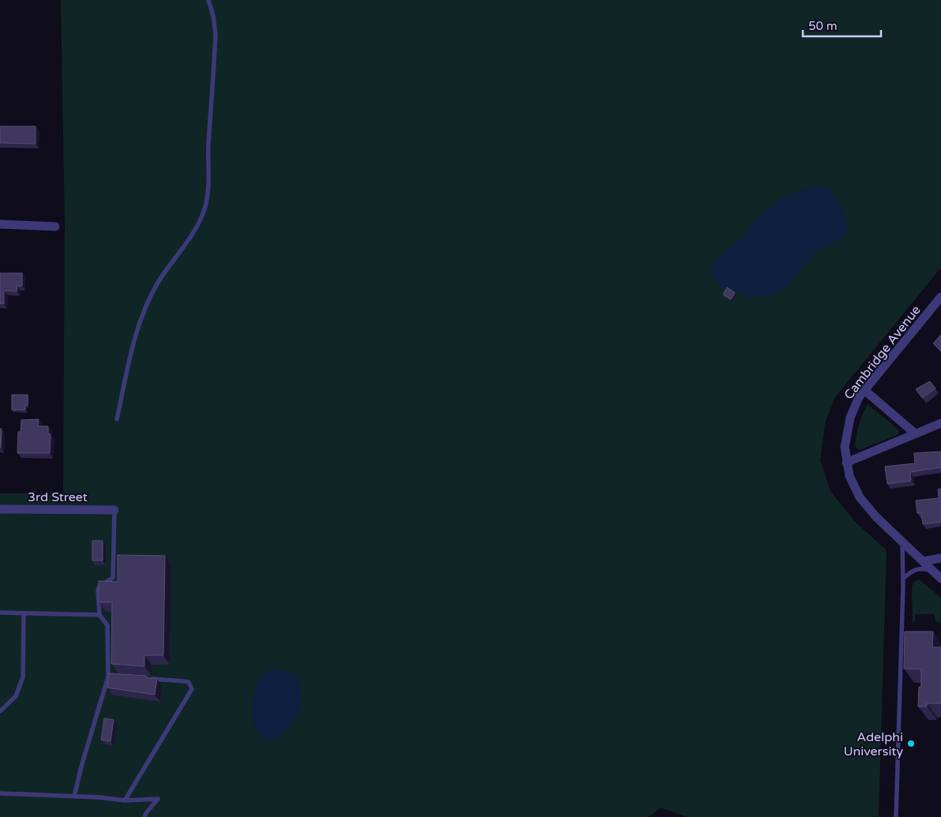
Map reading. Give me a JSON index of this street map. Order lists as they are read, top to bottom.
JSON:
{
  "streets": {
    "street": ["Cambridge Avenue", "3rd Street"]
  },
  "places": ["Adelphi University"],
  "scale_bar": "50 m"
}
